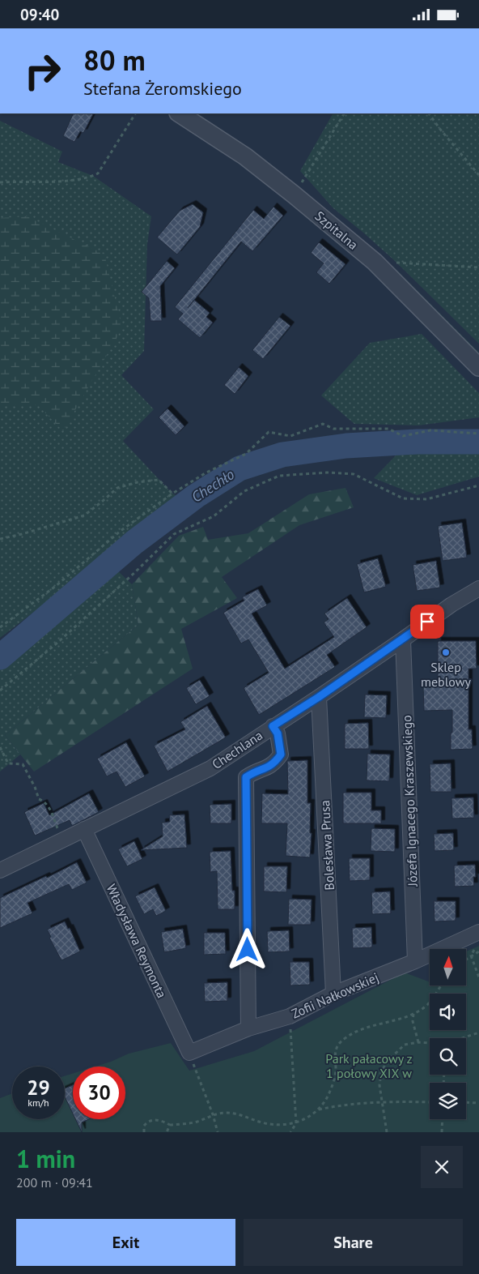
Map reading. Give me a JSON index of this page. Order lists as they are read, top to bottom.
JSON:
{
  "streets": {
    "street": [
      "Szpitalna",
      "Chechlana",
      "Józefa Ignacego Kraszewskiego",
      "Bolesława Prusa",
      "Władysława Reymonta",
      "Zofii Nałkowskiej"
    ]
  },
  "crossings": [
    ["Chechlana", "Józefa Ignacego Kraszewskiego"],
    ["Chechlana", "Bolesława Prusa"],
    ["Chechlana", "Władysława Reymonta"],
    ["Józefa Ignacego Kraszewskiego", "Zofii Nałkowskiej"],
    ["Bolesława Prusa", "Zofii Nałkowskiej"],
    ["Władysława Reymonta", "Zofii Nałkowskiej"]
  ],
  "water": ["Chechło"],
  "parks": ["Park pałacowy z 1 połowy XIX w"],
  "places": ["Sklep meblowy"],
  "north": "top",
  "page": {
    "status": "09:40",
    "turn": ["80 m", "Stefana Żeromskiego"],
    "speed": "29 km/h",
    "limit": "30",
    "heading": ["1 min", "200 m · 09:41"],
    "buttons": ["Exit", "Share"]
  }
}
